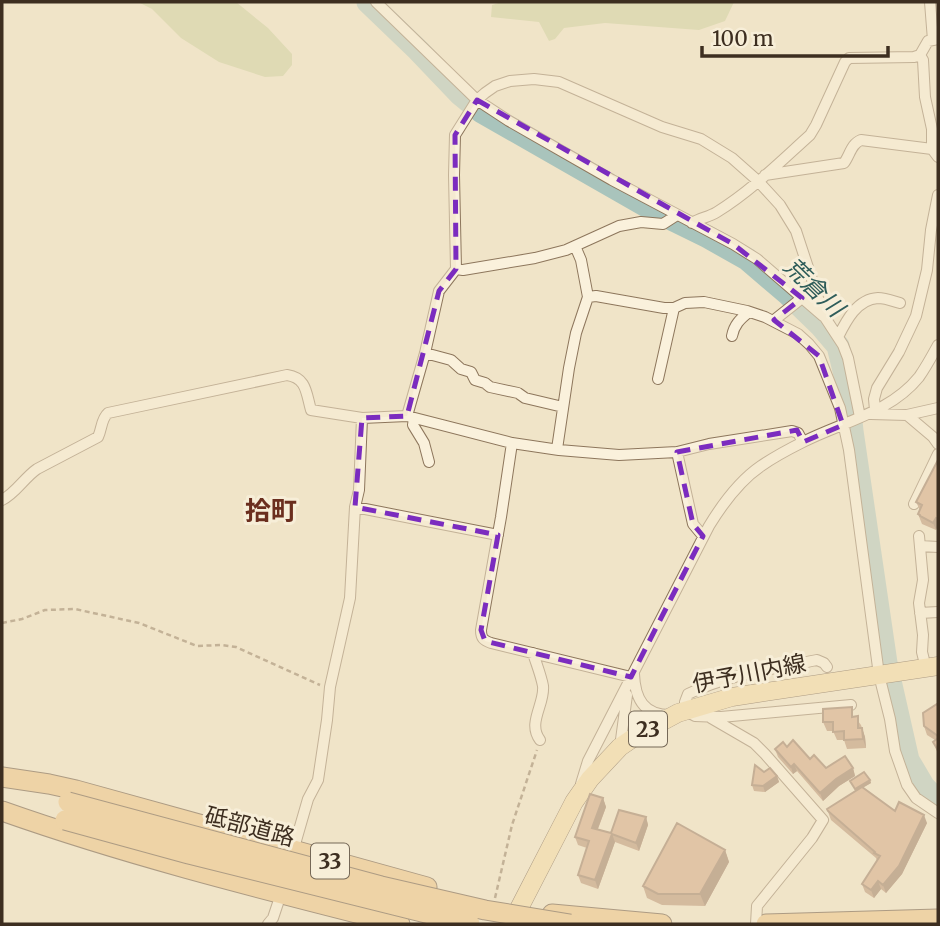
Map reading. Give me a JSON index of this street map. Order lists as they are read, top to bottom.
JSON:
{
  "streets": {
    "highway": ["砥部道路", "33"],
    "main road": ["伊予川内線", "23"]
  },
  "crossings": [
    ["伊予川内線", "33"]
  ],
  "districts": ["拾町"],
  "water": ["荒倉川"],
  "scale_bar": "100 m"
}
